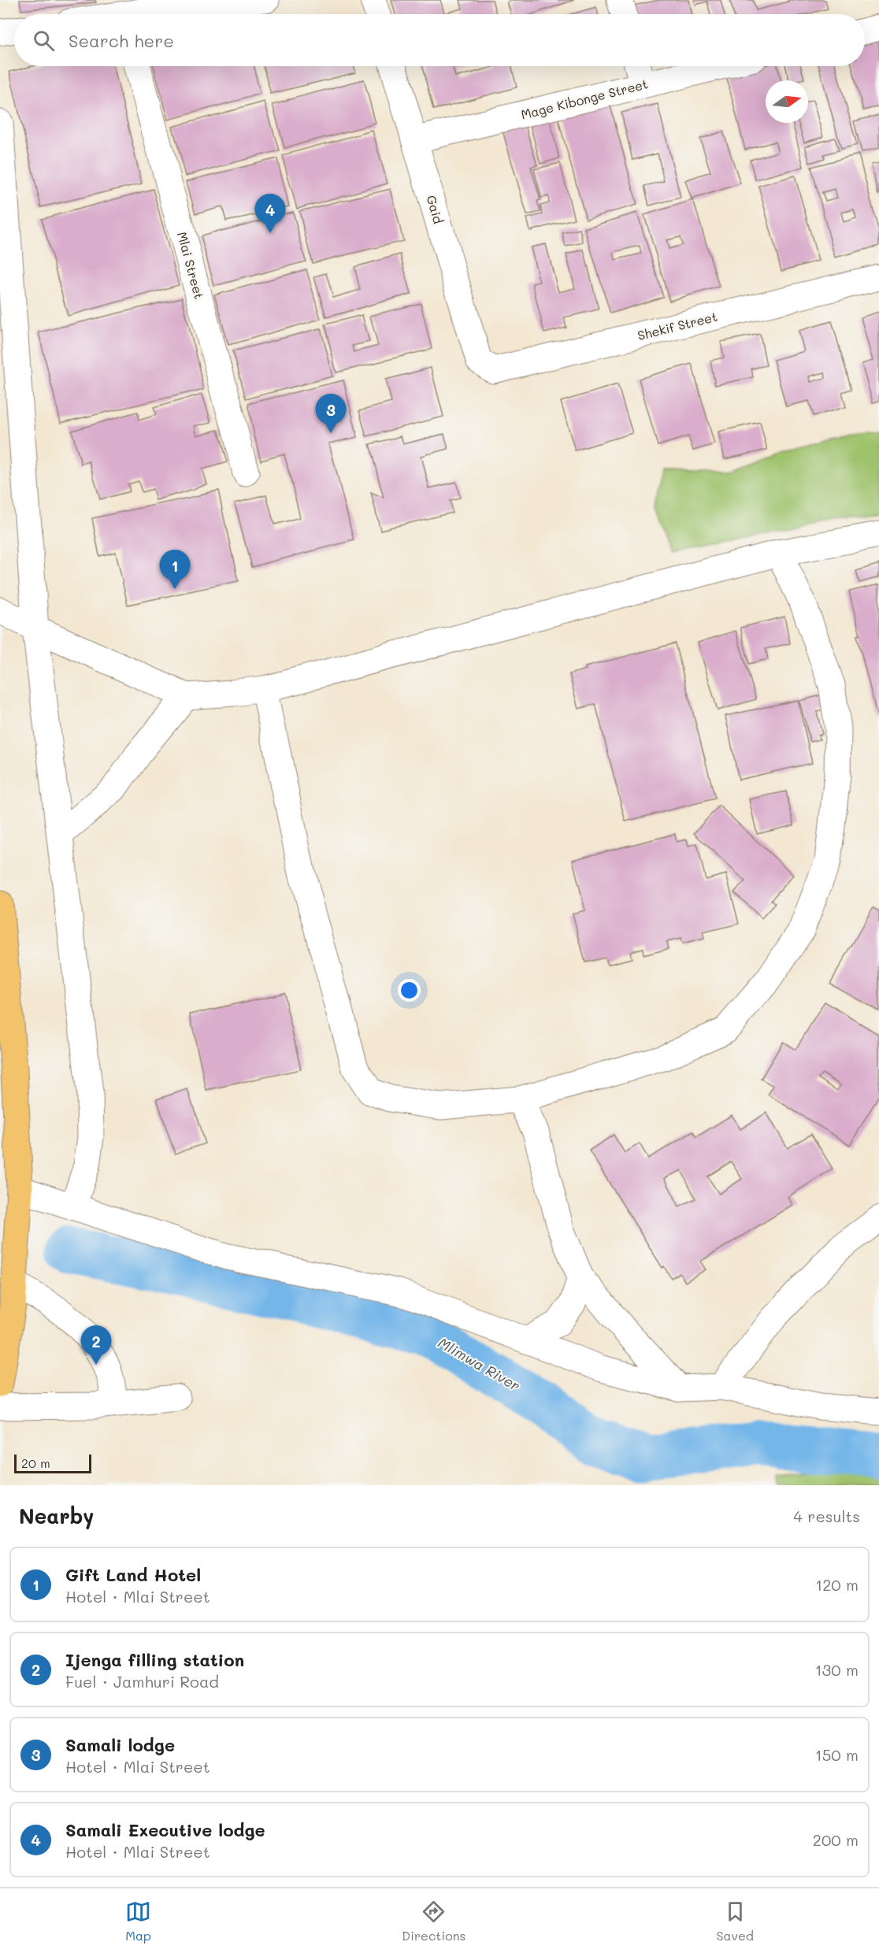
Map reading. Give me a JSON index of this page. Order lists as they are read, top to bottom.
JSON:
{
  "streets": {
    "street": [
      "Mage Kibonge Street",
      "Gaid",
      "Mlai Street",
      "Shekif Street"
    ]
  },
  "crossings": [
    ["Mage Kibonge Street", "Gaid"],
    ["Gaid", "Shekif Street"]
  ],
  "water": ["Mlimwa River"],
  "scale_bar": "20 m",
  "north": "right",
  "page": {
    "search": "Search here",
    "pins": [
      "4",
      "3",
      "1",
      "2"
    ],
    "scale": "20 m",
    "heading": ["Nearby", "4 results"],
    "list": [
      {
        "mark": "1",
        "name": "Gift Land Hotel",
        "note": "Hotel · Mlai Street",
        "value": "120 m"
      },
      {
        "mark": "2",
        "name": "Ijenga filling station",
        "note": "Fuel · Jamhuri Road",
        "value": "130 m"
      },
      {
        "mark": "3",
        "name": "Samali lodge",
        "note": "Hotel · Mlai Street",
        "value": "150 m"
      },
      {
        "mark": "4",
        "name": "Samali Executive lodge",
        "note": "Hotel · Mlai Street",
        "value": "200 m"
      }
    ],
    "nav": ["Map", "Directions", "Saved"]
  }
}
